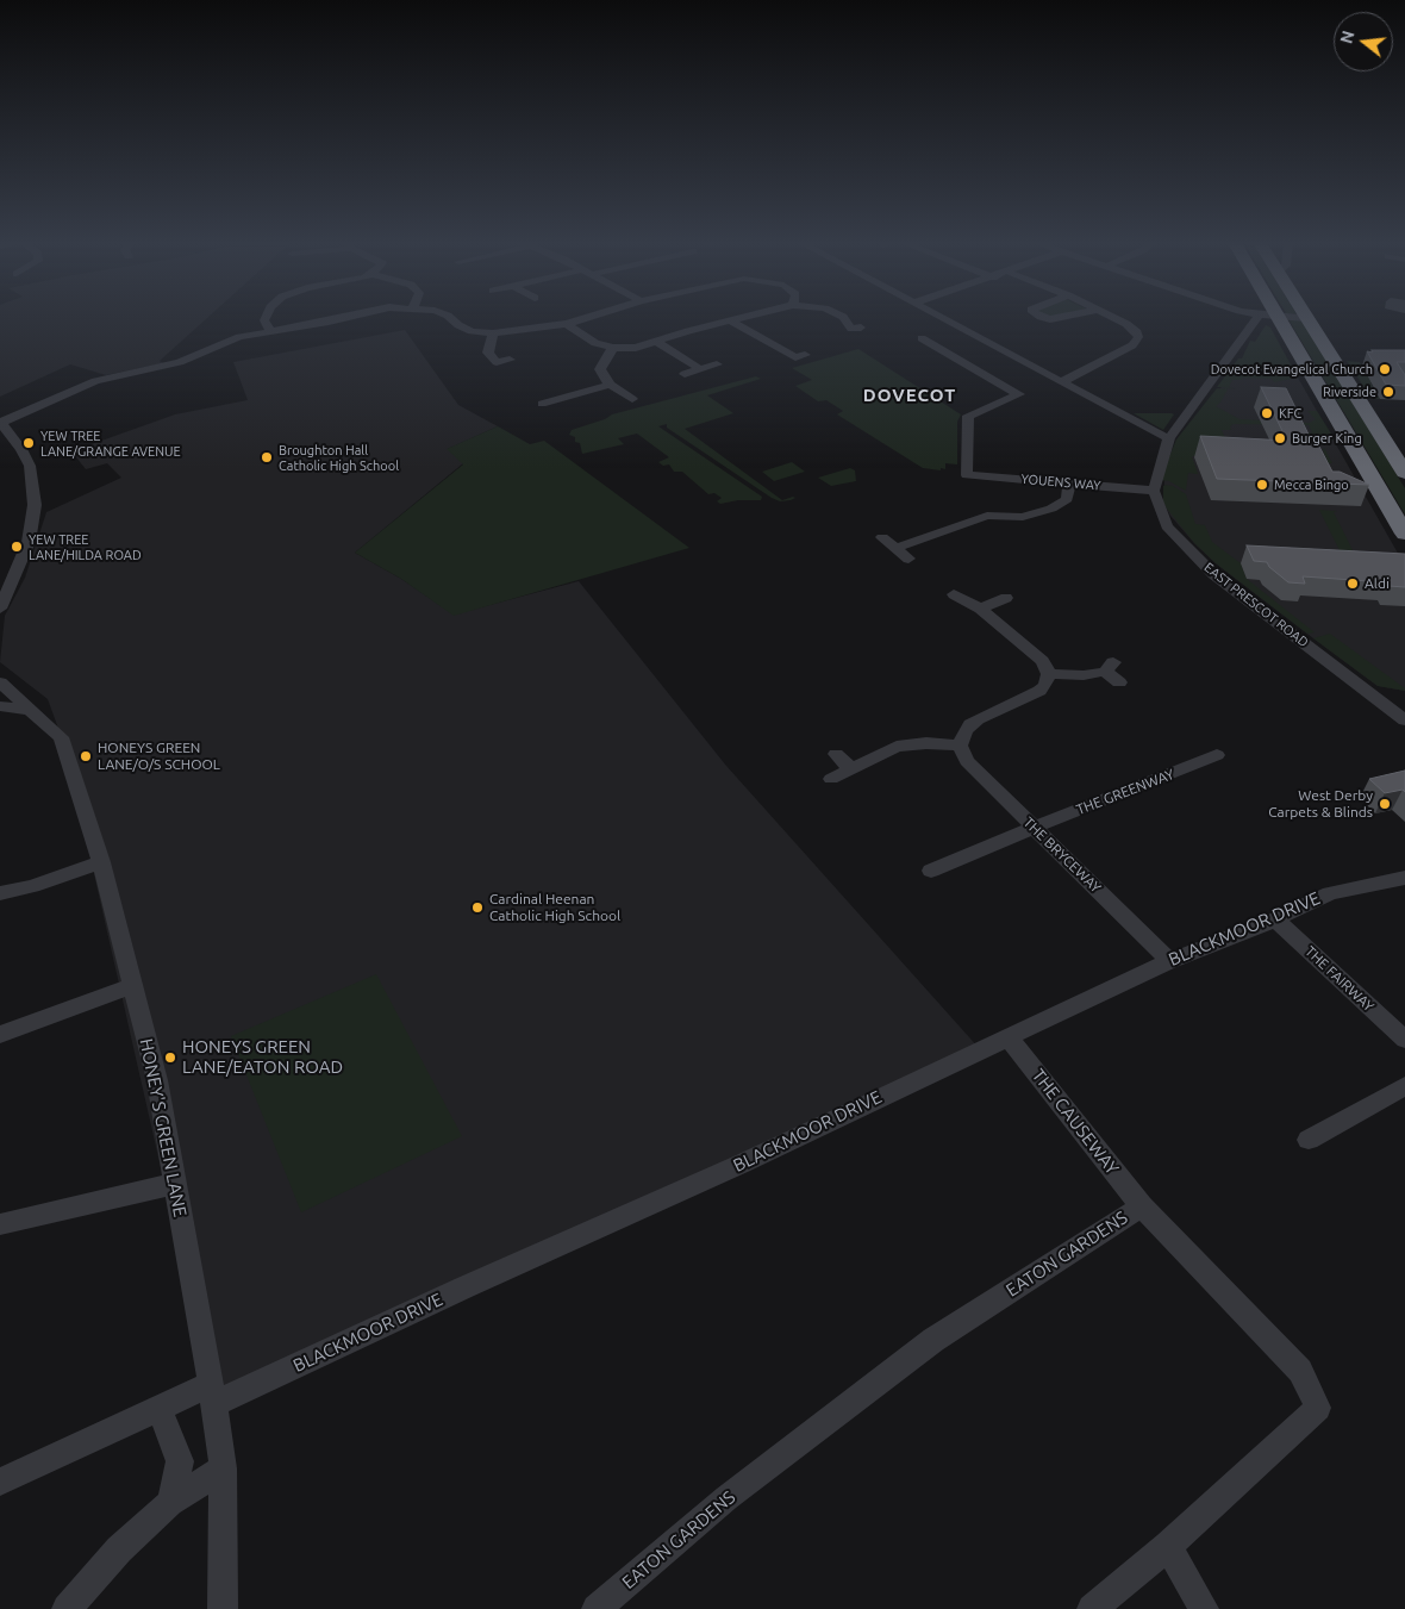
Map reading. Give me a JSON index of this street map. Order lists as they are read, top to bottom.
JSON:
{
  "streets": {
    "street": [
      "YOUENS WAY",
      "EAST PRESCOT ROAD",
      "THE GREENWAY",
      "THE BRYCEWAY",
      "BLACKMOOR DRIVE",
      "THE FAIRWAY",
      "THE CAUSEWAY",
      "HONEY'S GREEN LANE",
      "EATON GARDENS"
    ]
  },
  "crossings": [
    ["YOUENS WAY", "EAST PRESCOT ROAD"],
    ["THE GREENWAY", "THE BRYCEWAY"],
    ["THE BRYCEWAY", "BLACKMOOR DRIVE"],
    ["BLACKMOOR DRIVE", "THE FAIRWAY"],
    ["BLACKMOOR DRIVE", "THE CAUSEWAY"],
    ["BLACKMOOR DRIVE", "HONEY'S GREEN LANE"],
    ["THE CAUSEWAY", "EATON GARDENS"]
  ],
  "districts": ["DOVECOT"],
  "places": [
    "Dovecot Evangelical Church",
    "Riverside",
    "KFC",
    "Burger King",
    "YEW TREE LANE/GRANGE AVENUE",
    "Broughton Hall Catholic High School",
    "Mecca Bingo",
    "YEW TREE LANE/HILDA ROAD",
    "Aldi",
    "HONEYS GREEN LANE/O/S SCHOOL",
    "West Derby Carpets & Blinds",
    "Cardinal Heenan Catholic High School",
    "HONEYS GREEN LANE/EATON ROAD"
  ],
  "north": "left"
}
